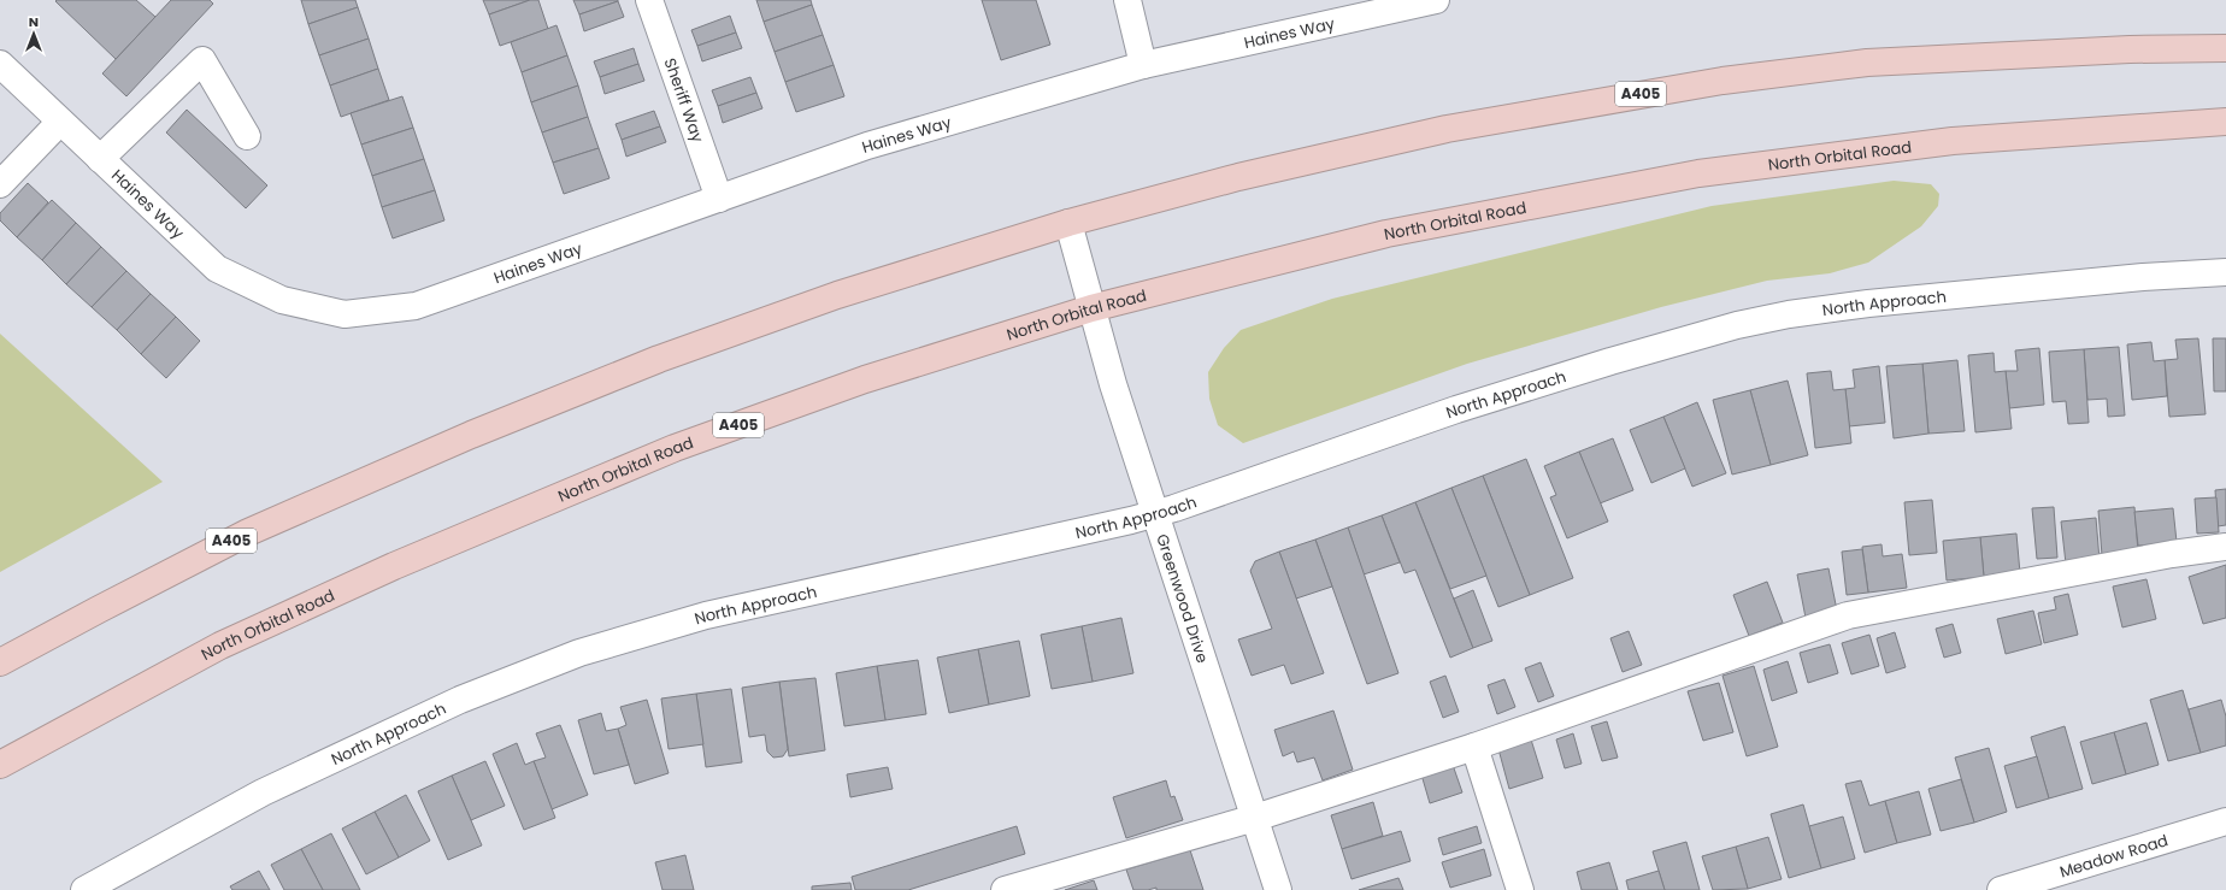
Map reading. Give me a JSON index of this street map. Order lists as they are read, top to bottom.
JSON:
{
  "streets": {
    "highway": ["A405", "North Orbital Road"],
    "street": [
      "Haines Way",
      "Sheriff Way",
      "North Approach",
      "Greenwood Drive",
      "Meadow Road"
    ]
  },
  "crossings": [
    ["Haines Way", "Sheriff Way"],
    ["A405", "Greenwood Drive"],
    ["North Orbital Road", "Greenwood Drive"],
    ["North Approach", "Greenwood Drive"]
  ],
  "north": "top"
}
